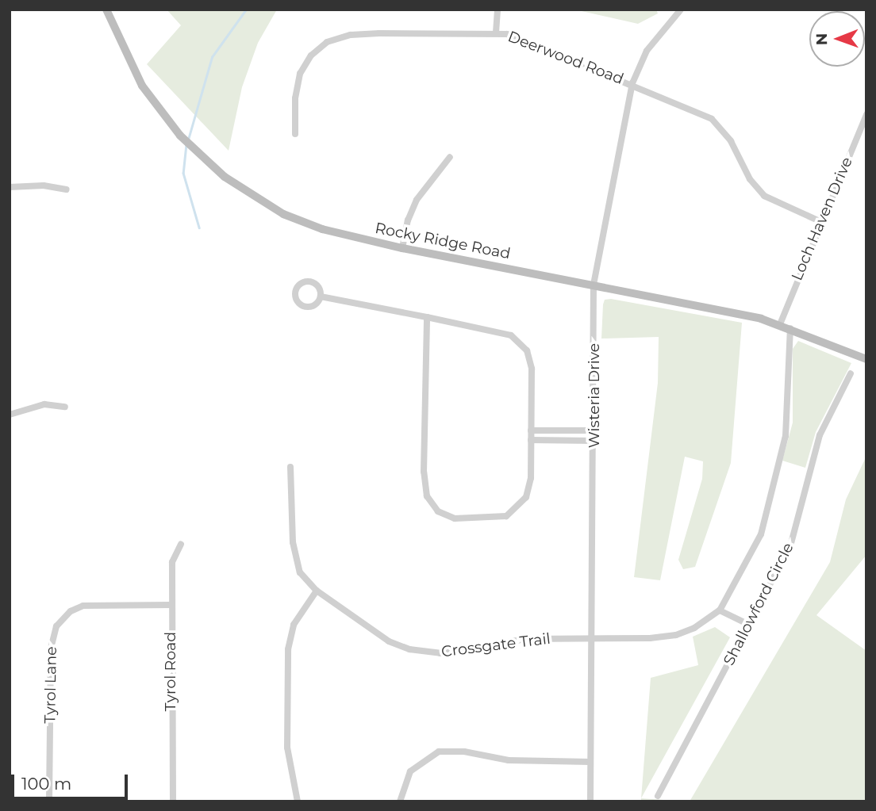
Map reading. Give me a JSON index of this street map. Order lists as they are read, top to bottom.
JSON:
{
  "streets": {
    "main road": ["Rocky Ridge Road"],
    "street": [
      "Deerwood Road",
      "Loch Haven Drive",
      "Wisteria Drive",
      "Shallowford Circle",
      "Crossgate Trail",
      "Tyrol Road",
      "Tyrol Lane"
    ]
  },
  "crossings": [
    ["Deerwood Road", "Loch Haven Drive"],
    ["Deerwood Road", "Wisteria Drive"],
    ["Loch Haven Drive", "Rocky Ridge Road"],
    ["Rocky Ridge Road", "Wisteria Drive"],
    ["Wisteria Drive", "Crossgate Trail"],
    ["Tyrol Road", "Tyrol Lane"]
  ],
  "scale_bar": "100 m",
  "north": "left"
}
